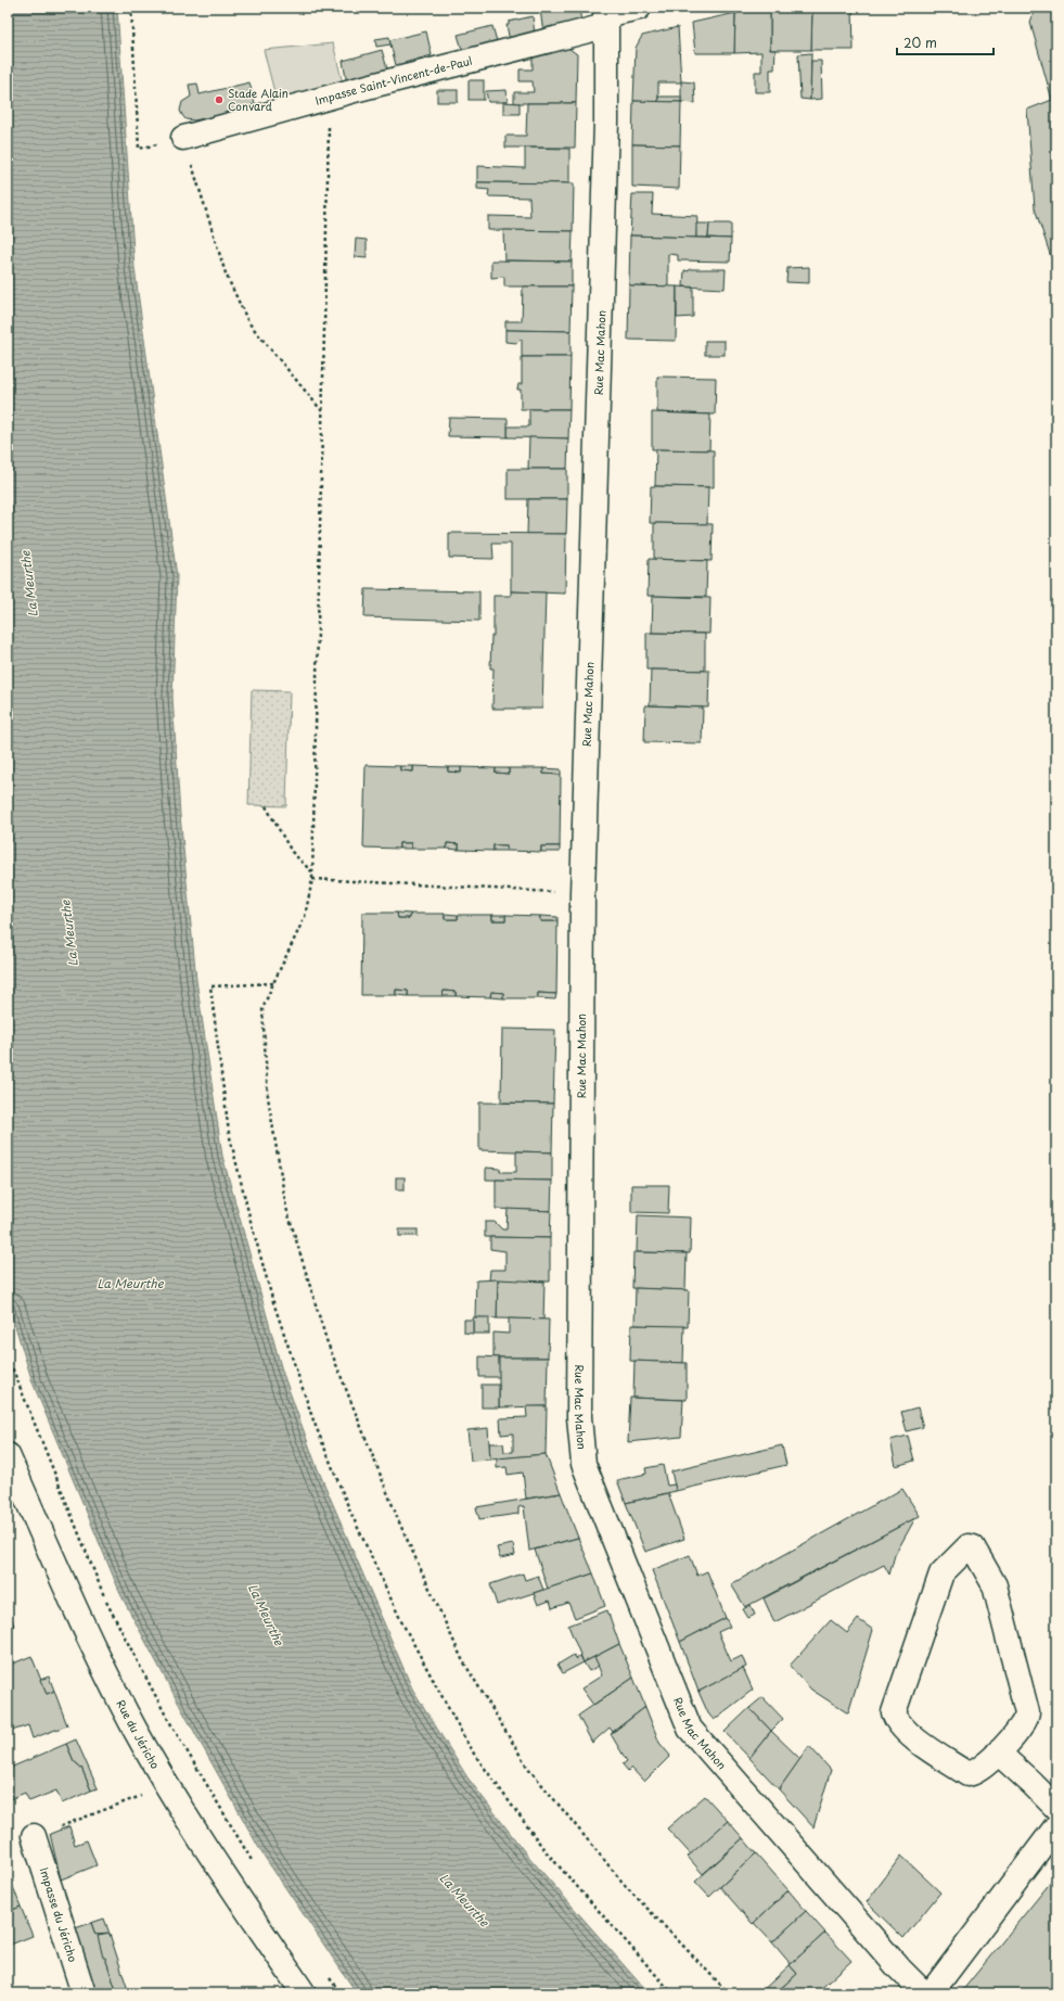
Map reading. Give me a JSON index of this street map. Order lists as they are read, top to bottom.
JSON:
{
  "streets": {
    "street": [
      "Impasse Saint-Vincent-de-Paul",
      "Rue Mac Mahon",
      "Rue du Jéricho",
      "Impasse du Jéricho"
    ]
  },
  "crossings": [
    ["Impasse Saint-Vincent-de-Paul", "Rue Mac Mahon"]
  ],
  "water": ["La Meurthe"],
  "places": ["Stade Alain Convard"],
  "scale_bar": "20 m"
}
